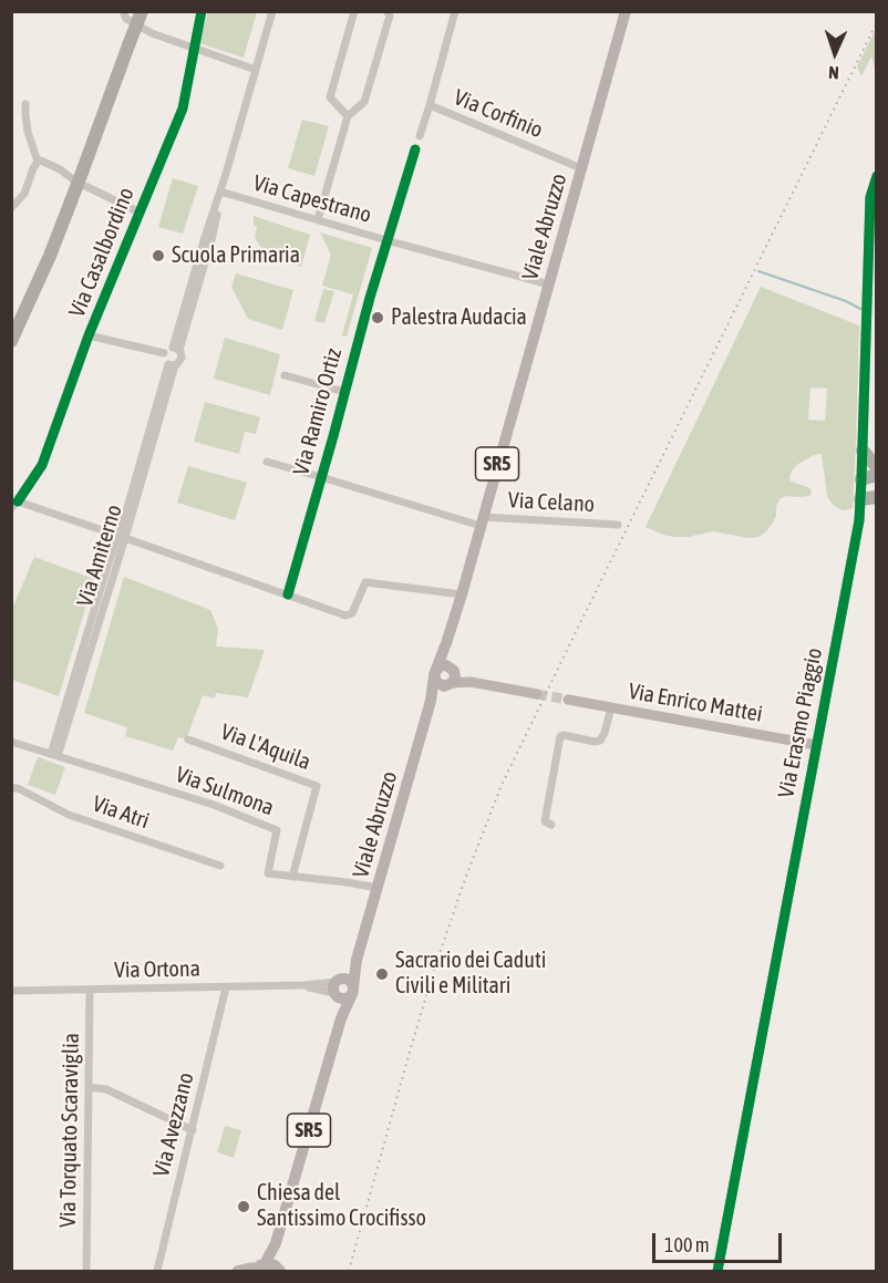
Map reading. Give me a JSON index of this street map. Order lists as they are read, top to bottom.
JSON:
{
  "streets": {
    "main road": ["Viale Abruzzo", "SR5"],
    "street": [
      "Via Corfinio",
      "Via Capestrano",
      "Via Casalbordino",
      "Via Ramiro Ortiz",
      "Via Celano",
      "Via Amiterno",
      "Via Enrico Mattei",
      "Via Erasmo Piaggio",
      "Via L'Aquila",
      "Via Sulmona",
      "Via Atri",
      "Via Ortona",
      "Via Avezzano",
      "Via Torquato Scaraviglia"
    ]
  },
  "crossings": [
    ["Via Corfinio", "Viale Abruzzo"],
    ["Via Capestrano", "Viale Abruzzo"],
    ["Via Capestrano", "Via Ramiro Ortiz"],
    ["Viale Abruzzo", "Via Celano"],
    ["Viale Abruzzo", "Via Sulmona"],
    ["Viale Abruzzo", "Via Ortona"],
    ["Via Casalbordino", "Via Amiterno"],
    ["Via Ramiro Ortiz", "Via Celano"],
    ["Via Amiterno", "Via Sulmona"],
    ["Via Enrico Mattei", "Via Erasmo Piaggio"],
    ["Via L'Aquila", "Via Sulmona"],
    ["Via Ortona", "Via Avezzano"],
    ["Via Ortona", "Via Torquato Scaraviglia"]
  ],
  "places": [
    "Scuola Primaria",
    "Palestra Audacia",
    "Sacrario dei Caduti Civili e Militari",
    "Chiesa del Santissimo Crocifisso"
  ],
  "scale_bar": "100 m",
  "north": "bottom"
}
